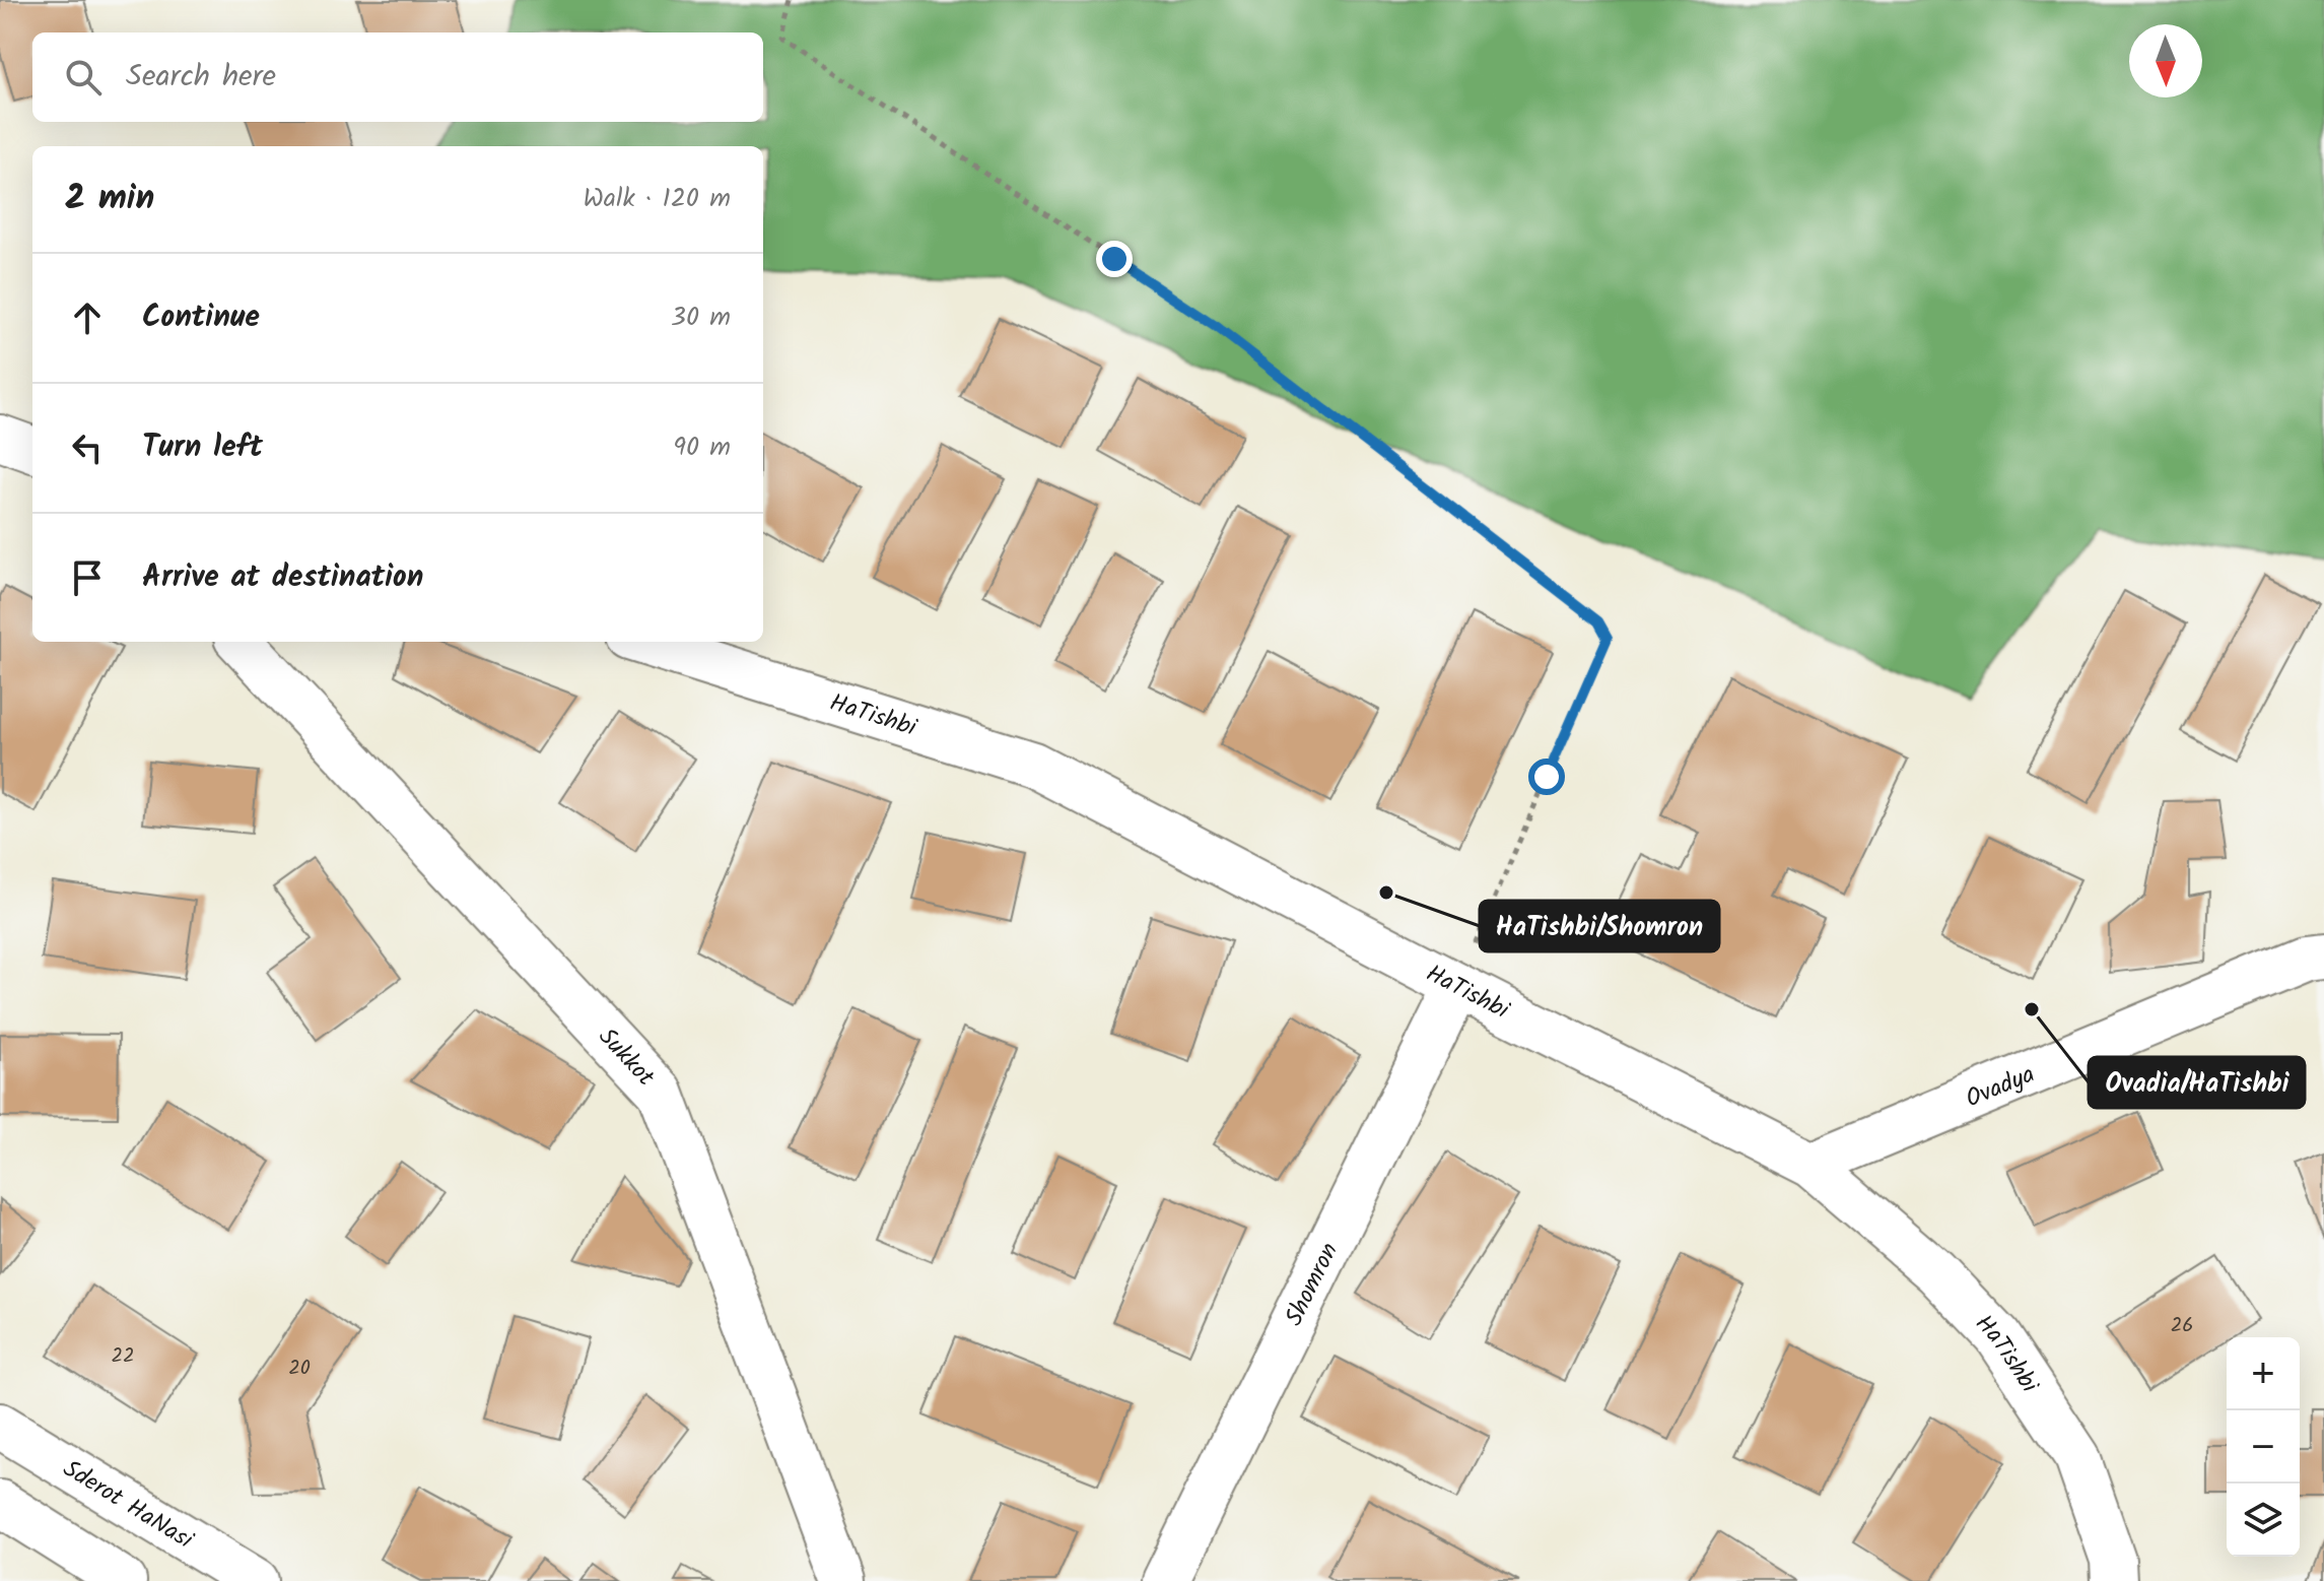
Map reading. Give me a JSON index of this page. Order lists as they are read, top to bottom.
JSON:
{
  "streets": {
    "street": [
      "HaTishbi",
      "Sukkot",
      "Ovadya",
      "Shomron",
      "Sderot HaNasi"
    ]
  },
  "crossings": [
    ["HaTishbi", "Ovadya"],
    ["HaTishbi", "Shomron"]
  ],
  "places": ["HaTishbi/Shomron", "Ovadia/HaTishbi"],
  "house_numbers": ["26", "22", "20"],
  "north": "bottom",
  "page": {
    "search": "Search here",
    "heading": ["2 min", "Walk · 120 m"],
    "list": [
      ["Continue", "30 m"],
      ["Turn left", "90 m"],
      "Arrive at destination"
    ],
    "map_buttons": ["+", "−"]
  }
}
